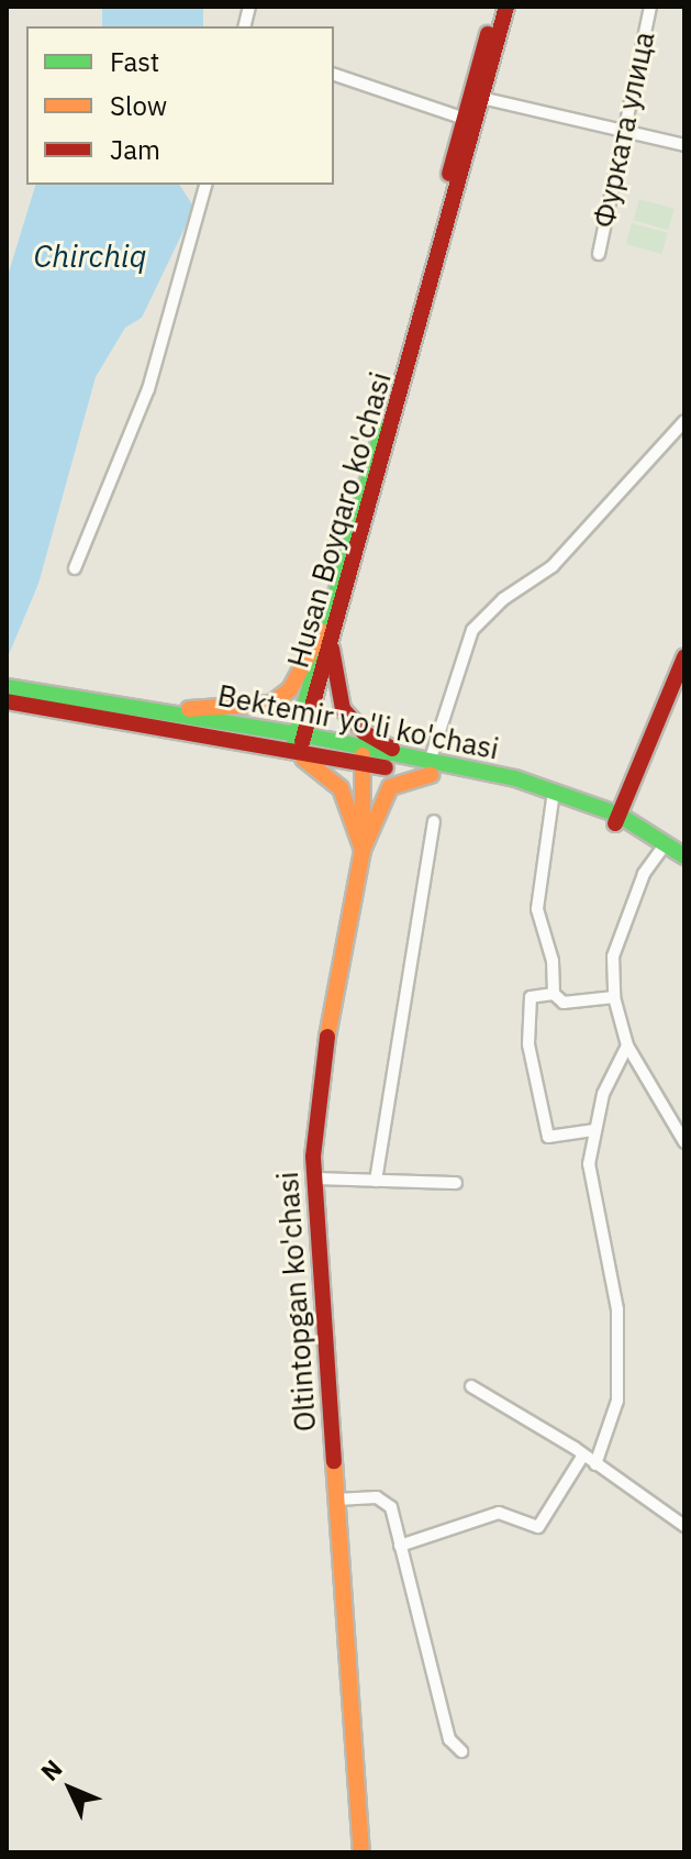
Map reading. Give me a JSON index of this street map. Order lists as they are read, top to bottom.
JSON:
{
  "streets": {
    "main road": ["Husan Boyqaro ko'chasi", "Bektemir yo'li ko'chasi", "Oltintopgan ko'chasi"],
    "street": ["Фурката улица"]
  },
  "crossings": [
    ["Husan Boyqaro ko'chasi", "Bektemir yo'li ko'chasi"],
    ["Bektemir yo'li ko'chasi", "Oltintopgan ko'chasi"]
  ],
  "water": ["Chirchiq"],
  "legend": ["Fast", "Slow", "Jam"],
  "north": "top left"
}
